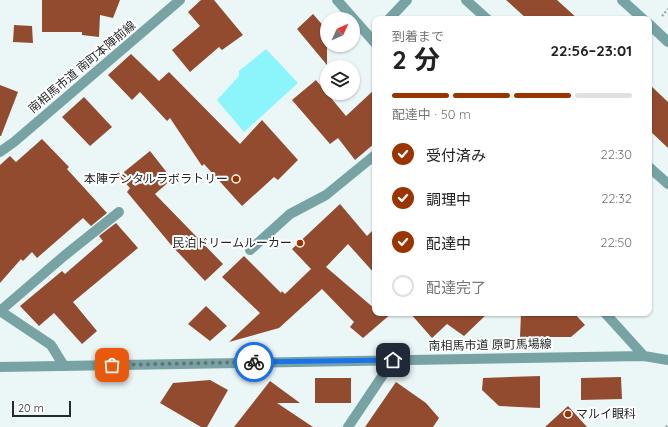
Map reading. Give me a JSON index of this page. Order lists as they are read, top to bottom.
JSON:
{
  "streets": {
    "street": ["南相馬市道 南町本陣前線", "南相馬市道 原町馬場線"]
  },
  "places": ["本陣デンタルラボラトリー", "民泊ドリームルーカー", "マルイ眼科"],
  "scale_bar": "20 m",
  "north": "top right",
  "page": {
    "heading": ["2 分", "到着まで", "22:56–23:01"],
    "bar": "配達中 · 50 m",
    "list": [
      ["受付済み", "22:30"],
      ["調理中", "22:32"],
      ["配達中", "22:50"],
      "配達完了"
    ],
    "scale": "20 m"
  }
}
